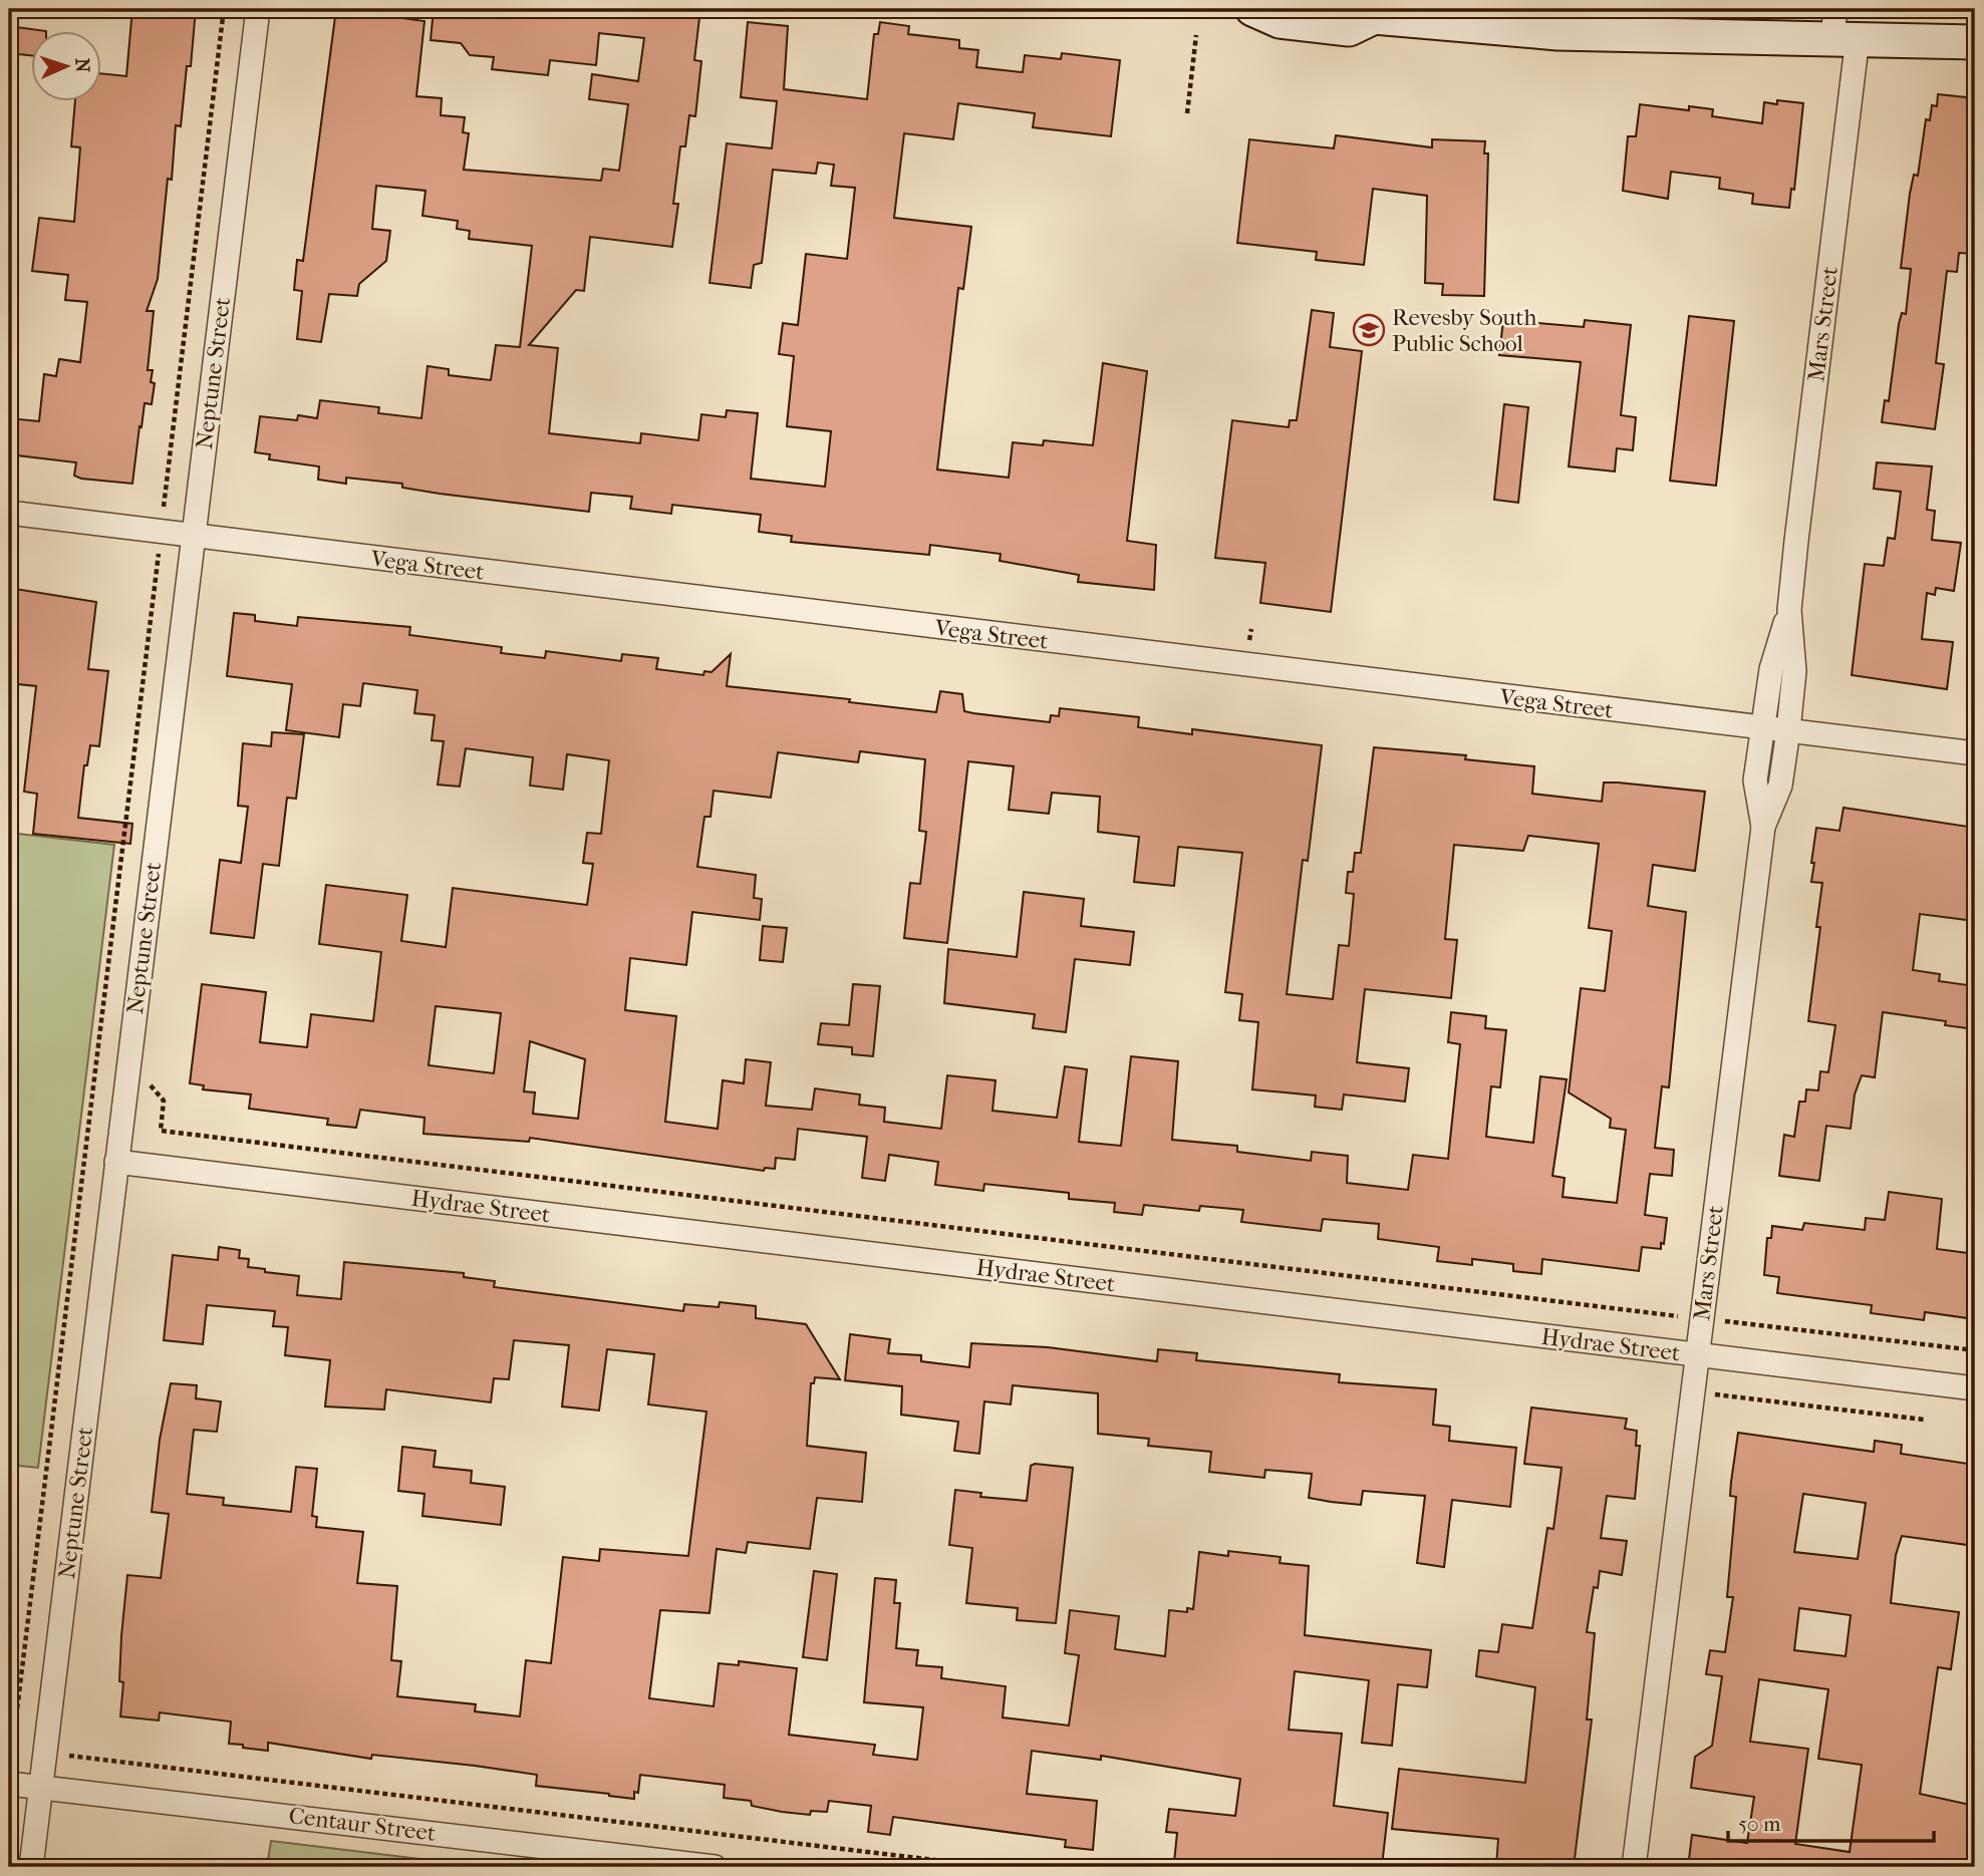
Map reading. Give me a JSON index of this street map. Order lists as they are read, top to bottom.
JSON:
{
  "streets": {
    "street": [
      "Mars Street",
      "Neptune Street",
      "Vega Street",
      "Hydrae Street",
      "Centaur Street"
    ]
  },
  "crossings": [
    ["Mars Street", "Vega Street"],
    ["Mars Street", "Hydrae Street"],
    ["Neptune Street", "Vega Street"],
    ["Neptune Street", "Hydrae Street"],
    ["Neptune Street", "Centaur Street"]
  ],
  "places": {
    "school or university": ["Revesby South Public School"]
  },
  "scale_bar": "50 m",
  "north": "right"
}
